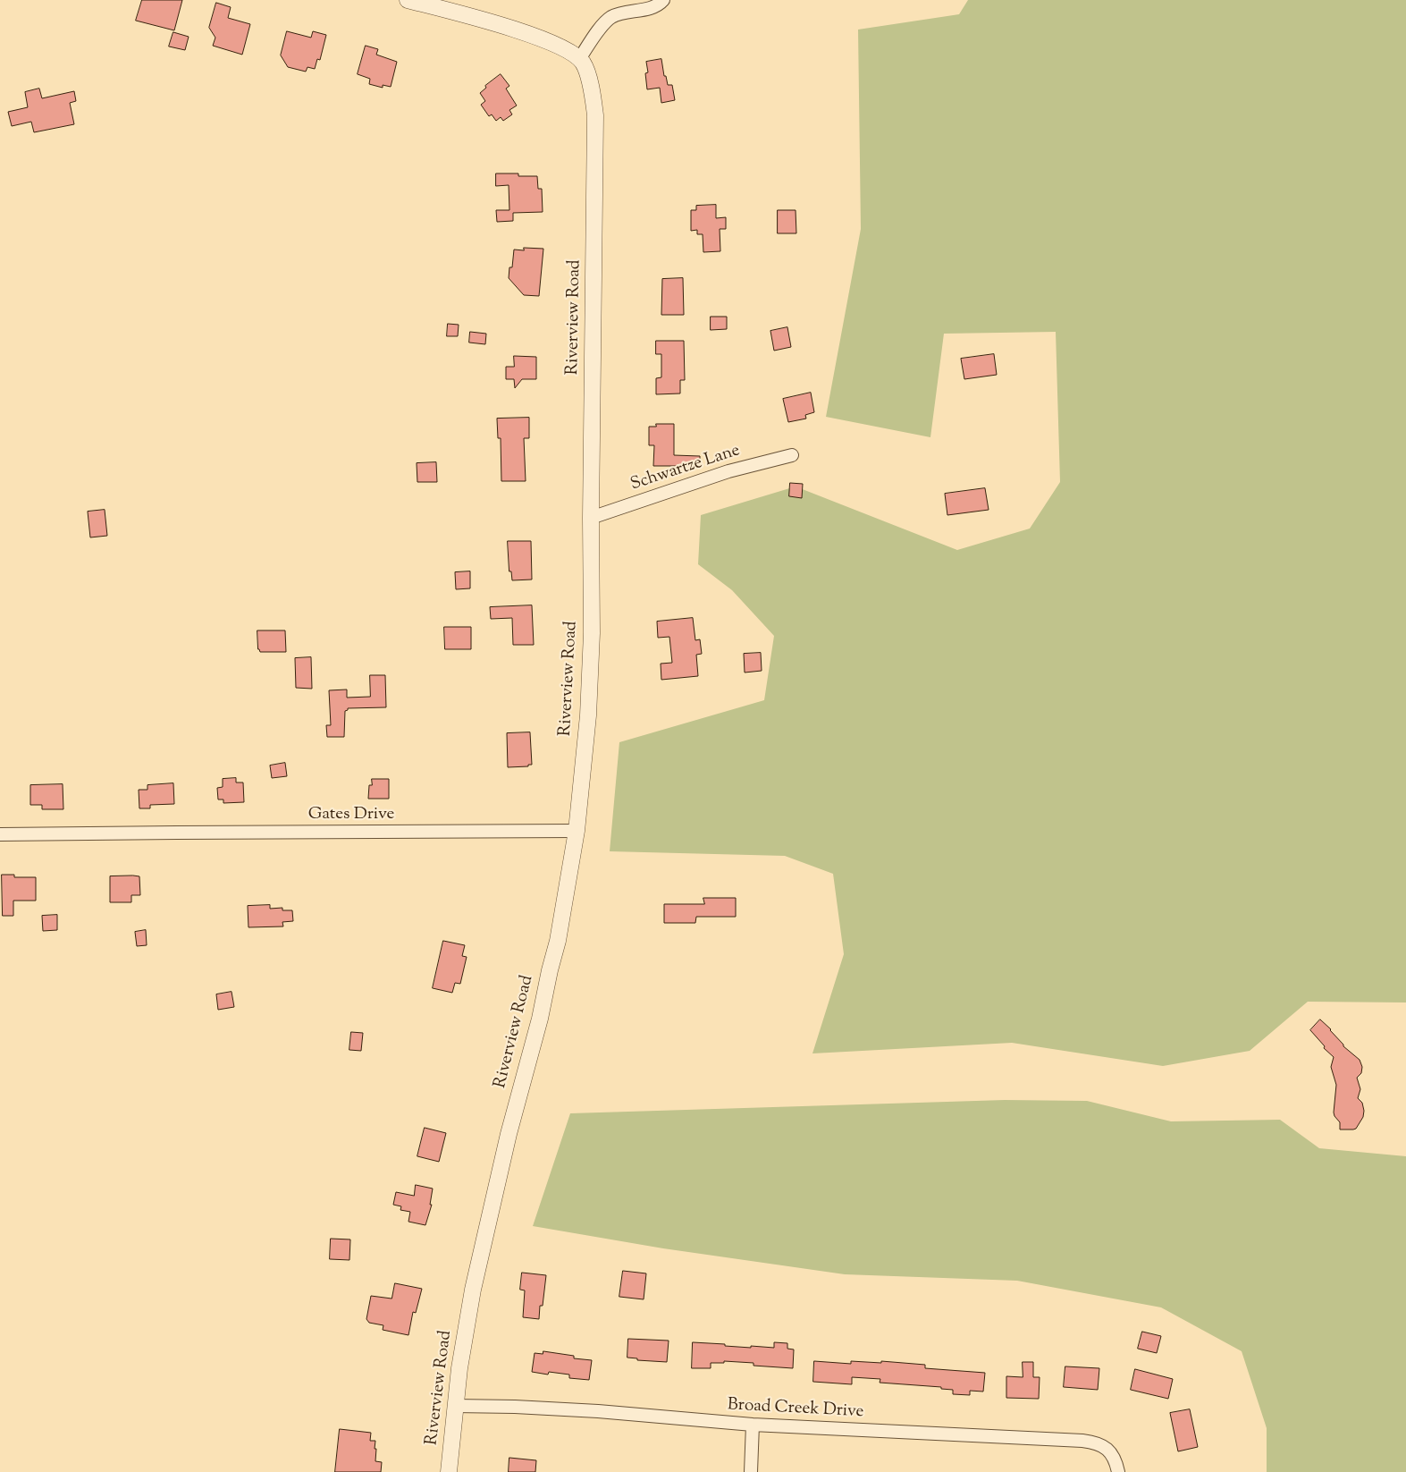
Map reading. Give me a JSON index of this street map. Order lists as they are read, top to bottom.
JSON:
{
  "streets": {
    "street": [
      "Riverview Road",
      "Schwartze Lane",
      "Gates Drive",
      "Broad Creek Drive"
    ]
  },
  "crossings": [
    ["Riverview Road", "Schwartze Lane"],
    ["Riverview Road", "Gates Drive"],
    ["Riverview Road", "Broad Creek Drive"]
  ]
}
